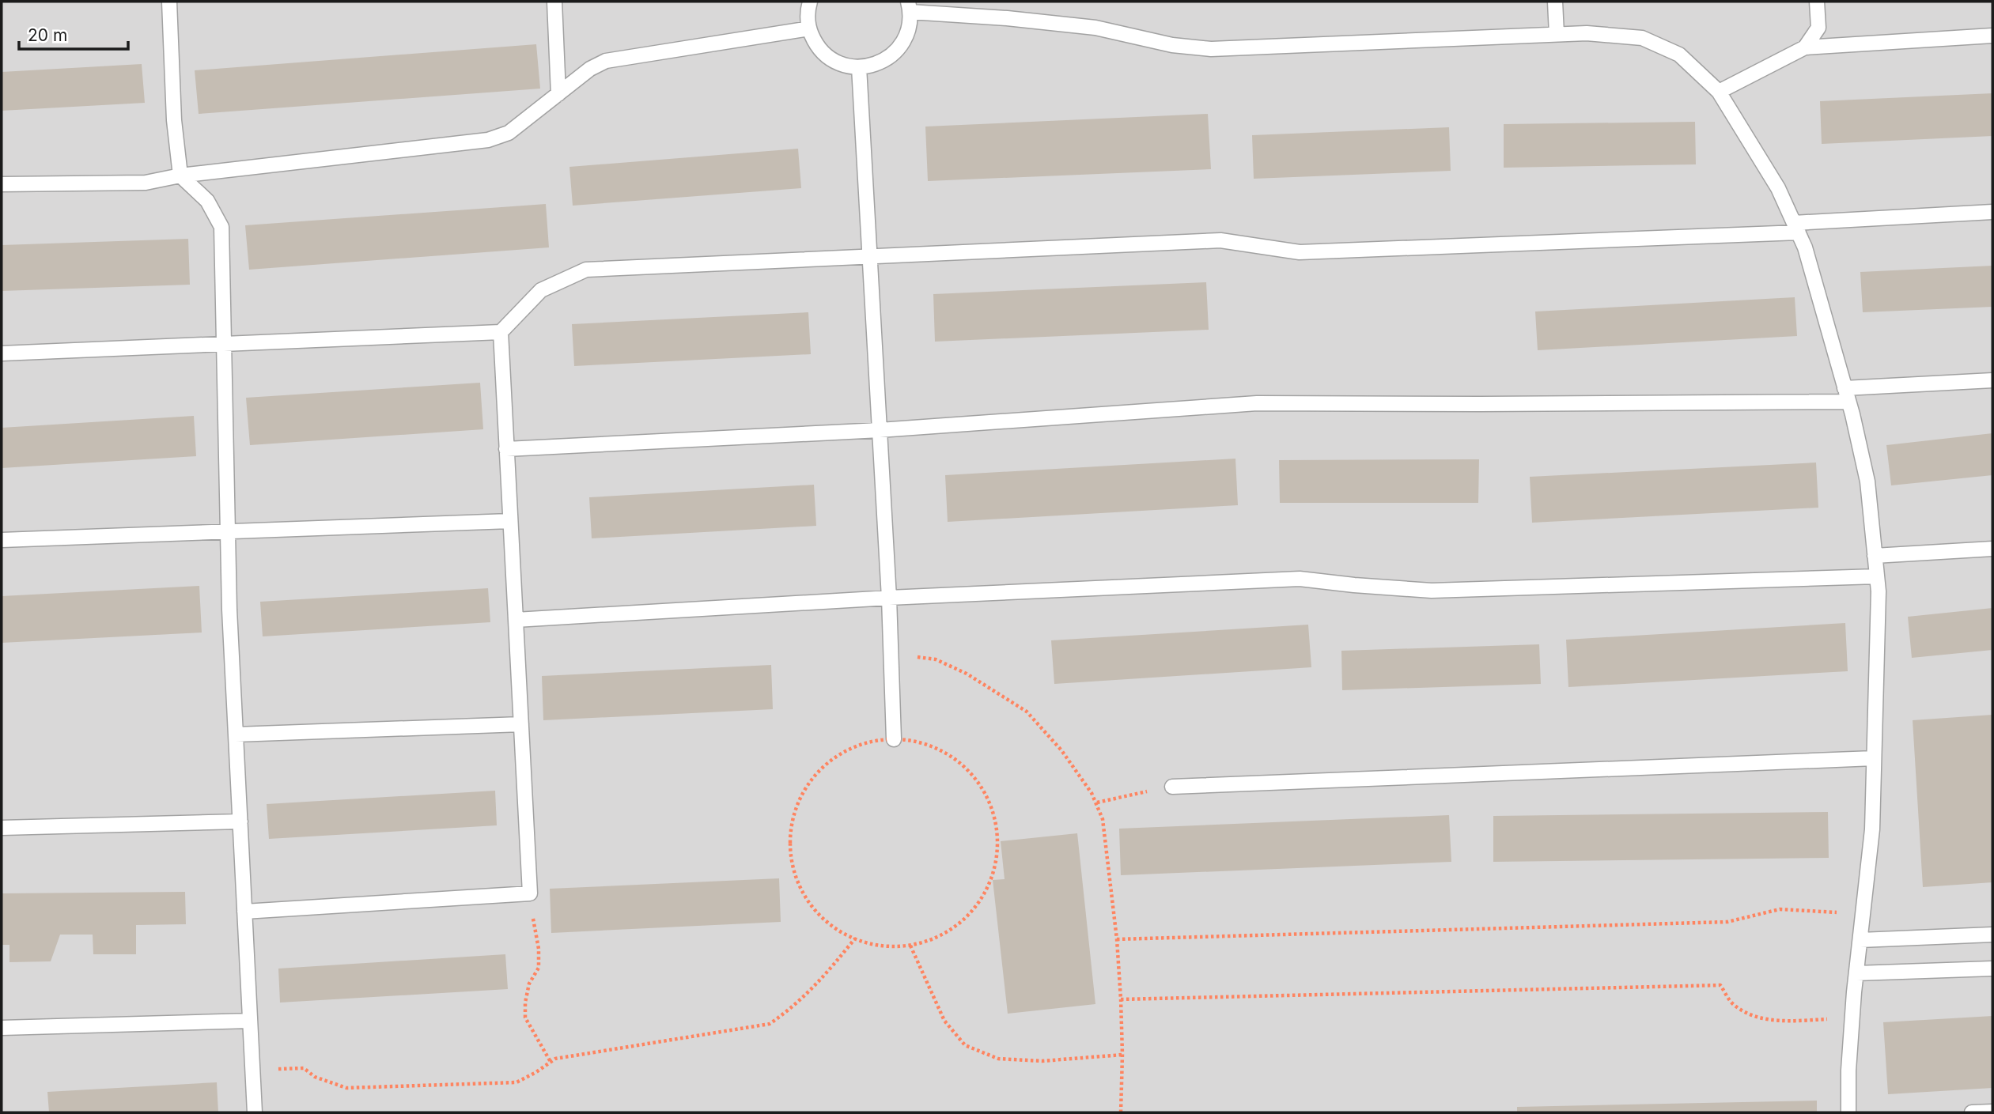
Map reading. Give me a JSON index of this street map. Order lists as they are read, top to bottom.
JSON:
{
  "scale_bar": "20 m"
}
